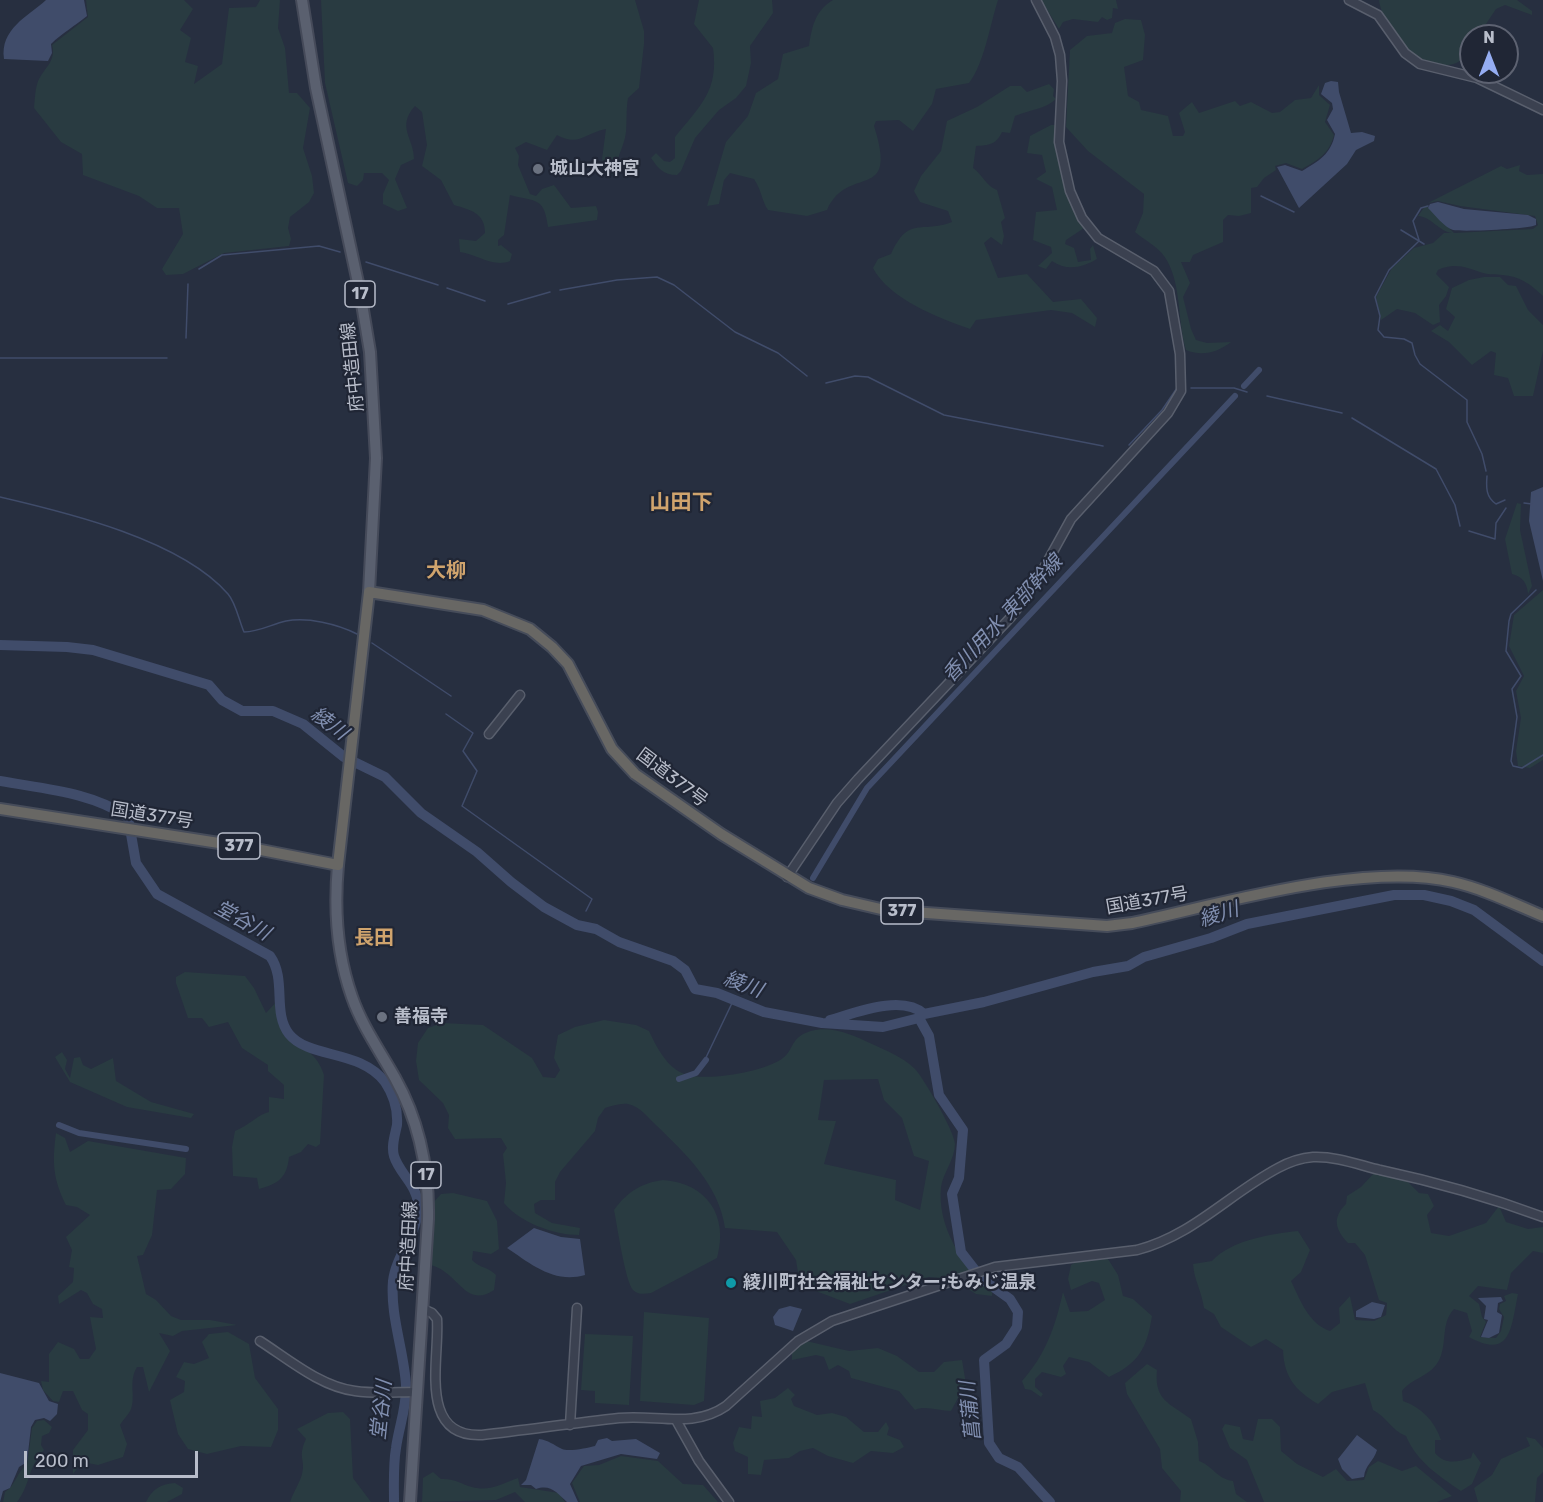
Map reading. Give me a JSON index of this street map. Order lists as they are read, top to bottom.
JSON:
{
  "streets": {
    "highway": ["国道377号", "377"],
    "main road": ["17", "府中造田線"]
  },
  "crossings": [
    ["府中造田線", "国道377号"]
  ],
  "districts": ["山田下", "大柳", "長田"],
  "water": [
    "香川用水 東部幹線",
    "綾川",
    "堂谷川",
    "菖蒲川"
  ],
  "places": ["城山大神宮", "善福寺", "綾川町社会福祉センター;もみじ温泉"],
  "scale_bar": "200 m",
  "north": "top"
}
